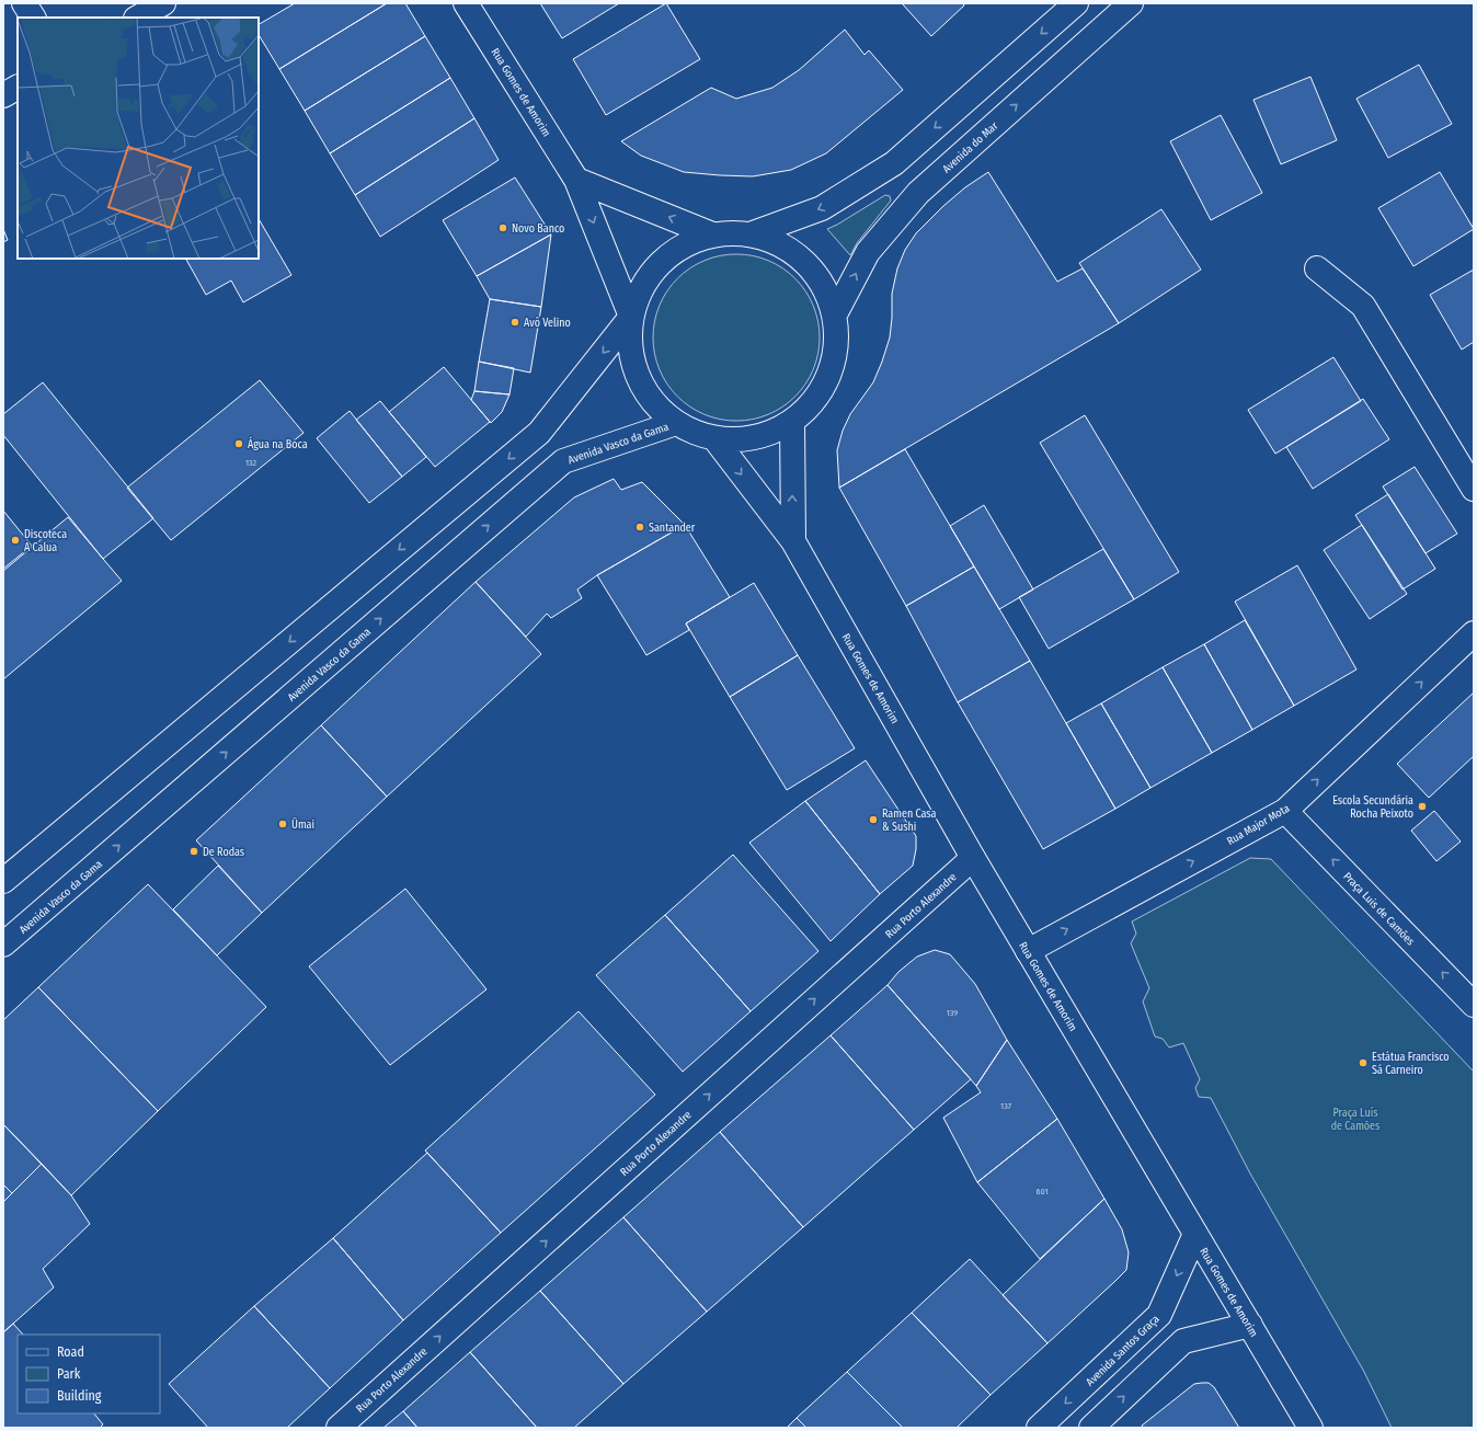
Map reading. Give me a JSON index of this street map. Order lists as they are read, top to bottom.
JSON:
{
  "streets": {
    "main road": [
      "Rua Gomes de Amorim",
      "Avenida do Mar",
      "Avenida Vasco da Gama",
      "Rua Major Mota",
      "Rua Porto Alexandre",
      "Praça Luis de Camões",
      "Avenida Santos Graça"
    ]
  },
  "crossings": [
    ["Rua Gomes de Amorim", "Rua Major Mota"],
    ["Rua Gomes de Amorim", "Rua Porto Alexandre"],
    ["Rua Gomes de Amorim", "Avenida Santos Graça"],
    ["Rua Major Mota", "Praça Luis de Camões"]
  ],
  "one_way": ["Rua Major Mota", "Rua Porto Alexandre", "Praça Luis de Camões"],
  "parks": ["Praça Luís de Camões"],
  "places": [
    "Novo Banco",
    "Avô Velino",
    "Água na Boca",
    "Santander",
    "Discoteca A Calua",
    "Escola Secundária Rocha Peixoto",
    "Ramen Casa & Sushi",
    "Ümai",
    "De Rodas",
    "Estátua Francisco Sá Carneiro"
  ],
  "house_numbers": [
    "132",
    "139",
    "137",
    "601"
  ],
  "legend": ["Road", "Park", "Building"]
}
